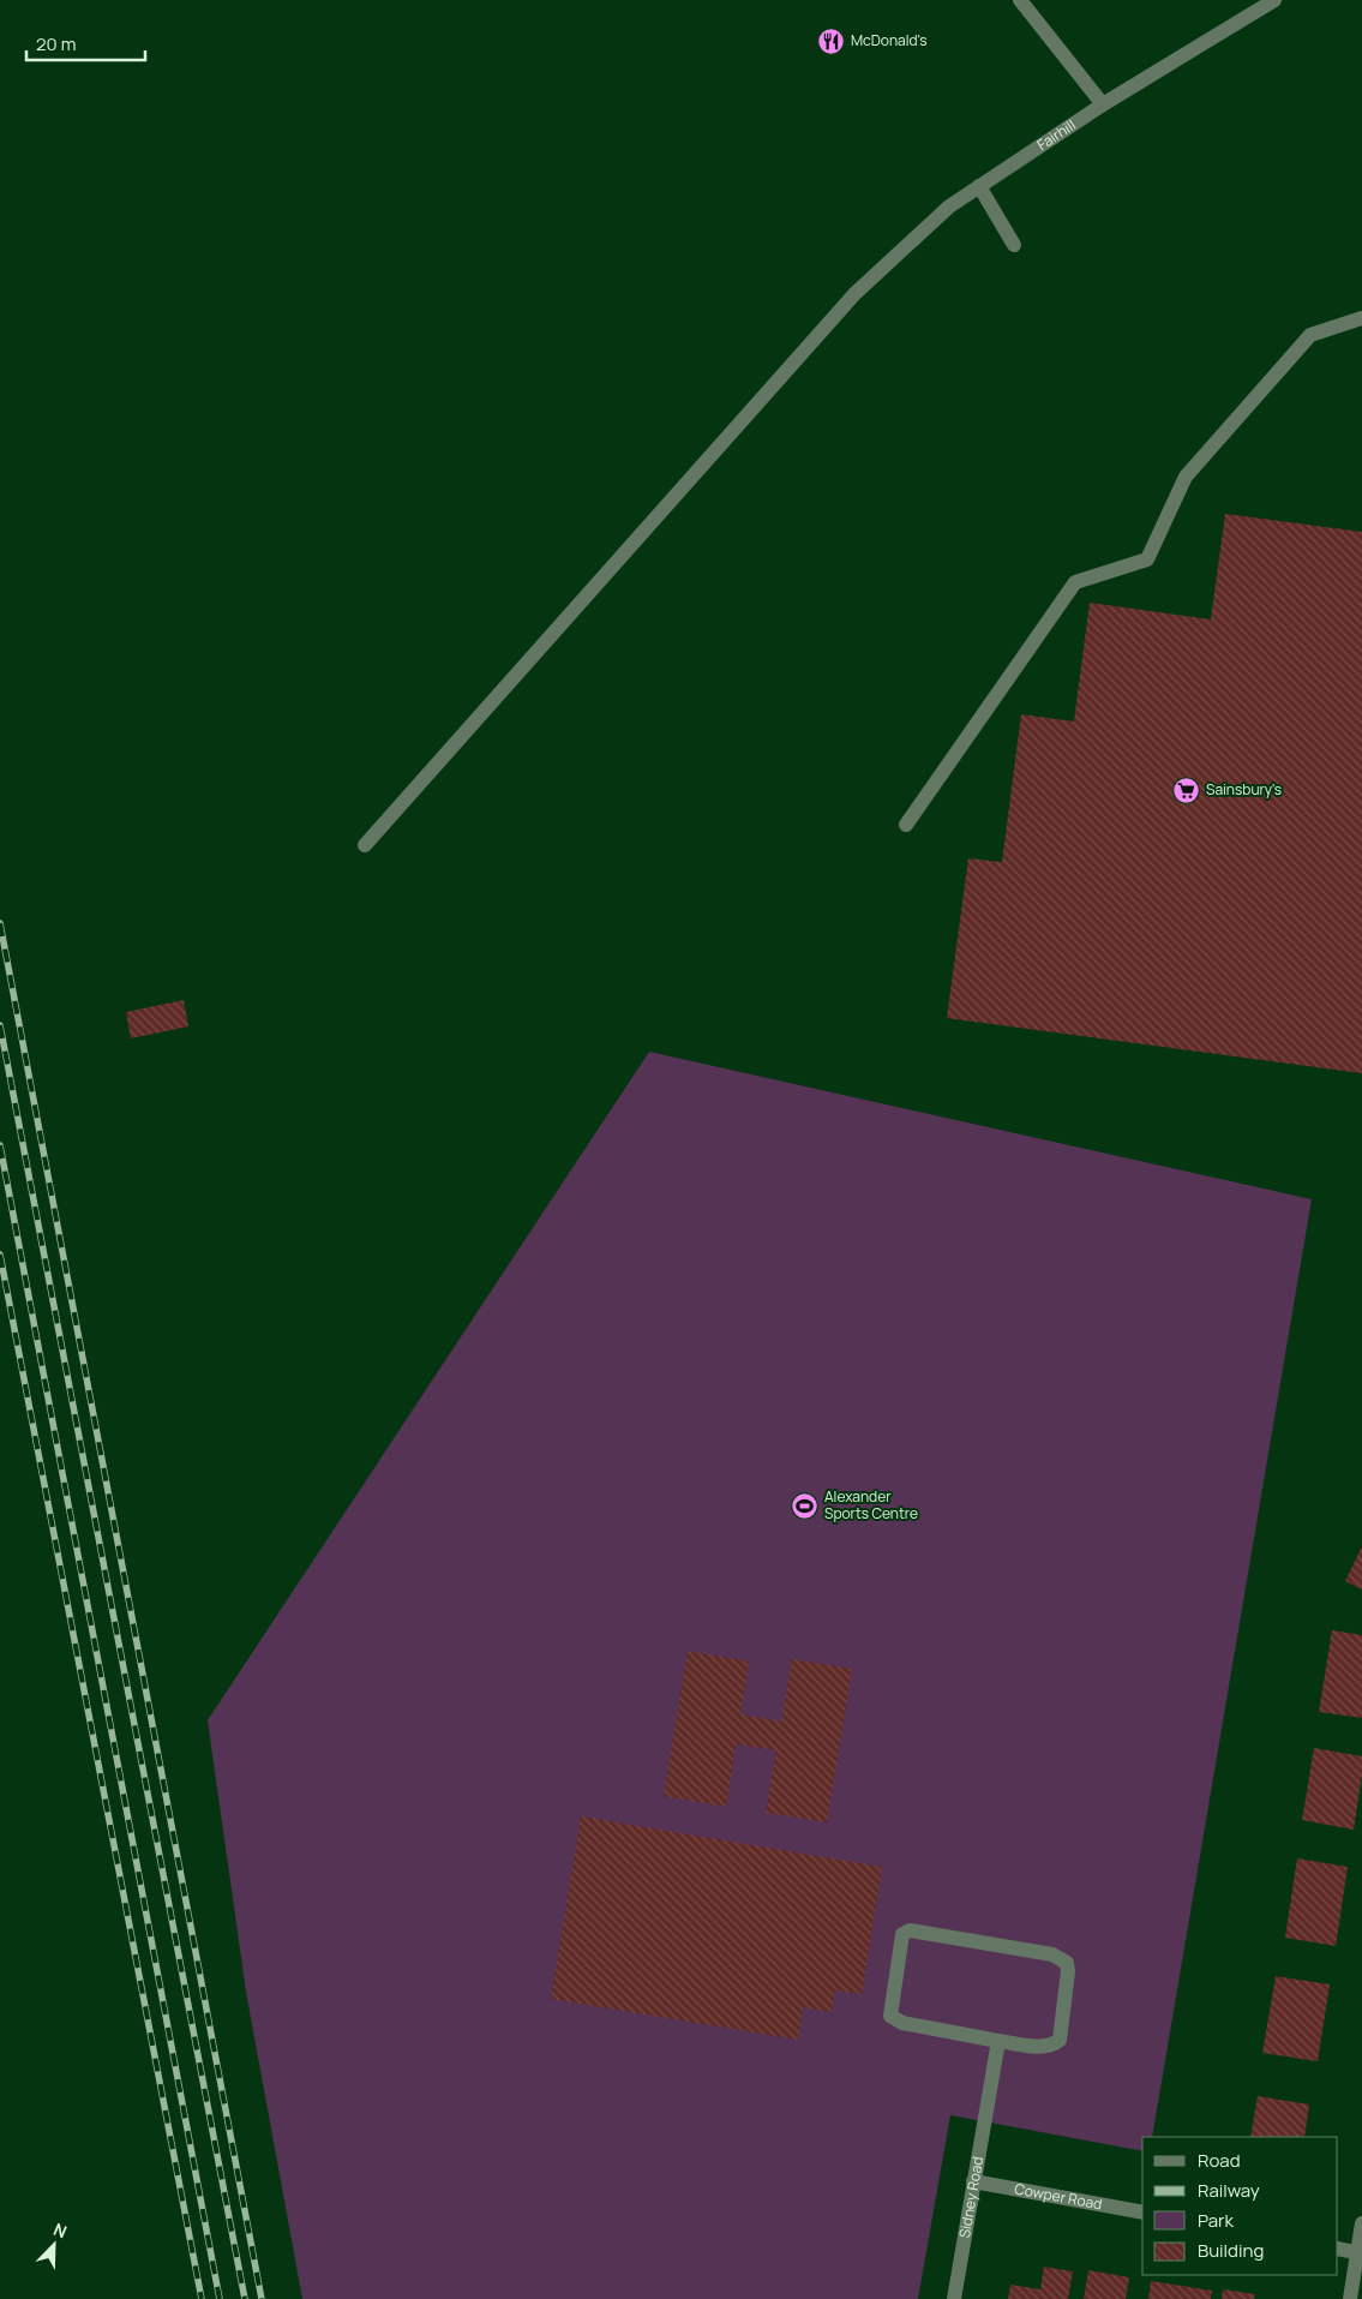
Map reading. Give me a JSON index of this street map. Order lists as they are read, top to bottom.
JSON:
{
  "streets": {
    "street": ["Fairhill", "Sidney Road", "Cowper Road"]
  },
  "crossings": [
    ["Sidney Road", "Cowper Road"]
  ],
  "places": {
    "restaurant": ["McDonald's"],
    "supermarket": ["Sainsbury's"],
    "sports": ["Alexander Sports Centre"]
  },
  "legend": [
    "Road",
    "Railway",
    "Park",
    "Building"
  ],
  "scale_bar": "20 m",
  "north": "top right"
}
